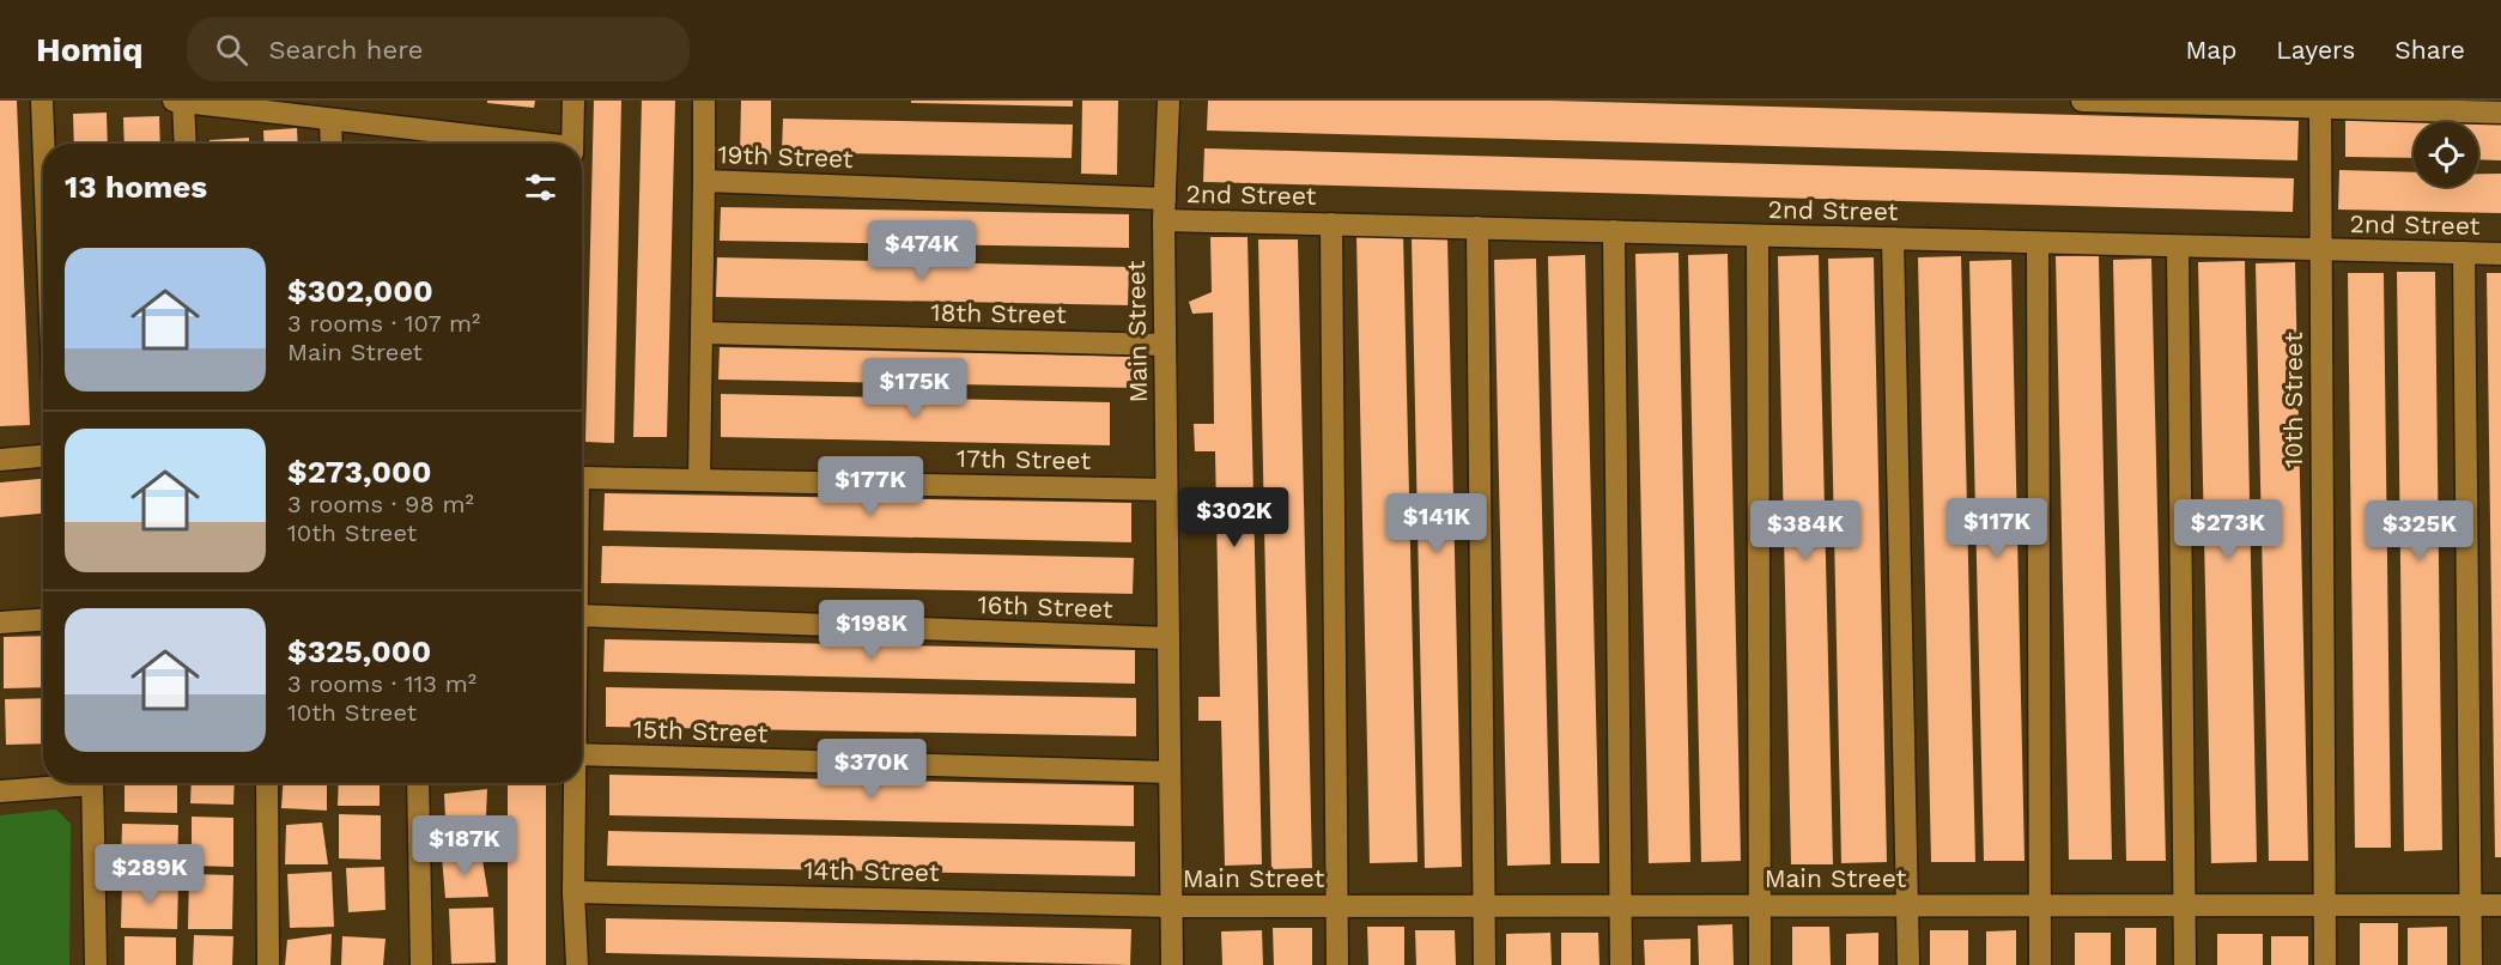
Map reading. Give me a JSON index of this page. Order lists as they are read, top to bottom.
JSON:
{
  "streets": {
    "street": [
      "19th Street",
      "2nd Street",
      "18th Street",
      "Main Street",
      "10th Street",
      "17th Street",
      "16th Street",
      "15th Street",
      "14th Street"
    ]
  },
  "crossings": [
    ["19th Street", "2nd Street"],
    ["19th Street", "18th Street"],
    ["19th Street", "Main Street"],
    ["19th Street", "17th Street"],
    ["2nd Street", "Main Street"],
    ["2nd Street", "10th Street"],
    ["18th Street", "Main Street"],
    ["Main Street", "10th Street"],
    ["Main Street", "17th Street"],
    ["Main Street", "16th Street"],
    ["Main Street", "15th Street"],
    ["Main Street", "14th Street"]
  ],
  "page": {
    "header": "Homiq",
    "search": "Search here",
    "nav": ["Map", "Layers", "Share"],
    "heading": "13 homes",
    "price": [
      "$474K",
      "$175K",
      "$177K",
      "$302K",
      "$141K",
      "$117K",
      "$273K",
      "$384K",
      "$325K",
      "$198K",
      "$370K",
      "$187K",
      "$289K"
    ],
    "list": [
      {
        "name": "$302,000",
        "note": "3 rooms · 107 m² · Main Street"
      },
      {
        "name": "$273,000",
        "note": "3 rooms · 98 m² · 10th Street"
      },
      {
        "name": "$325,000",
        "note": "3 rooms · 113 m² · 10th Street"
      }
    ]
  }
}
